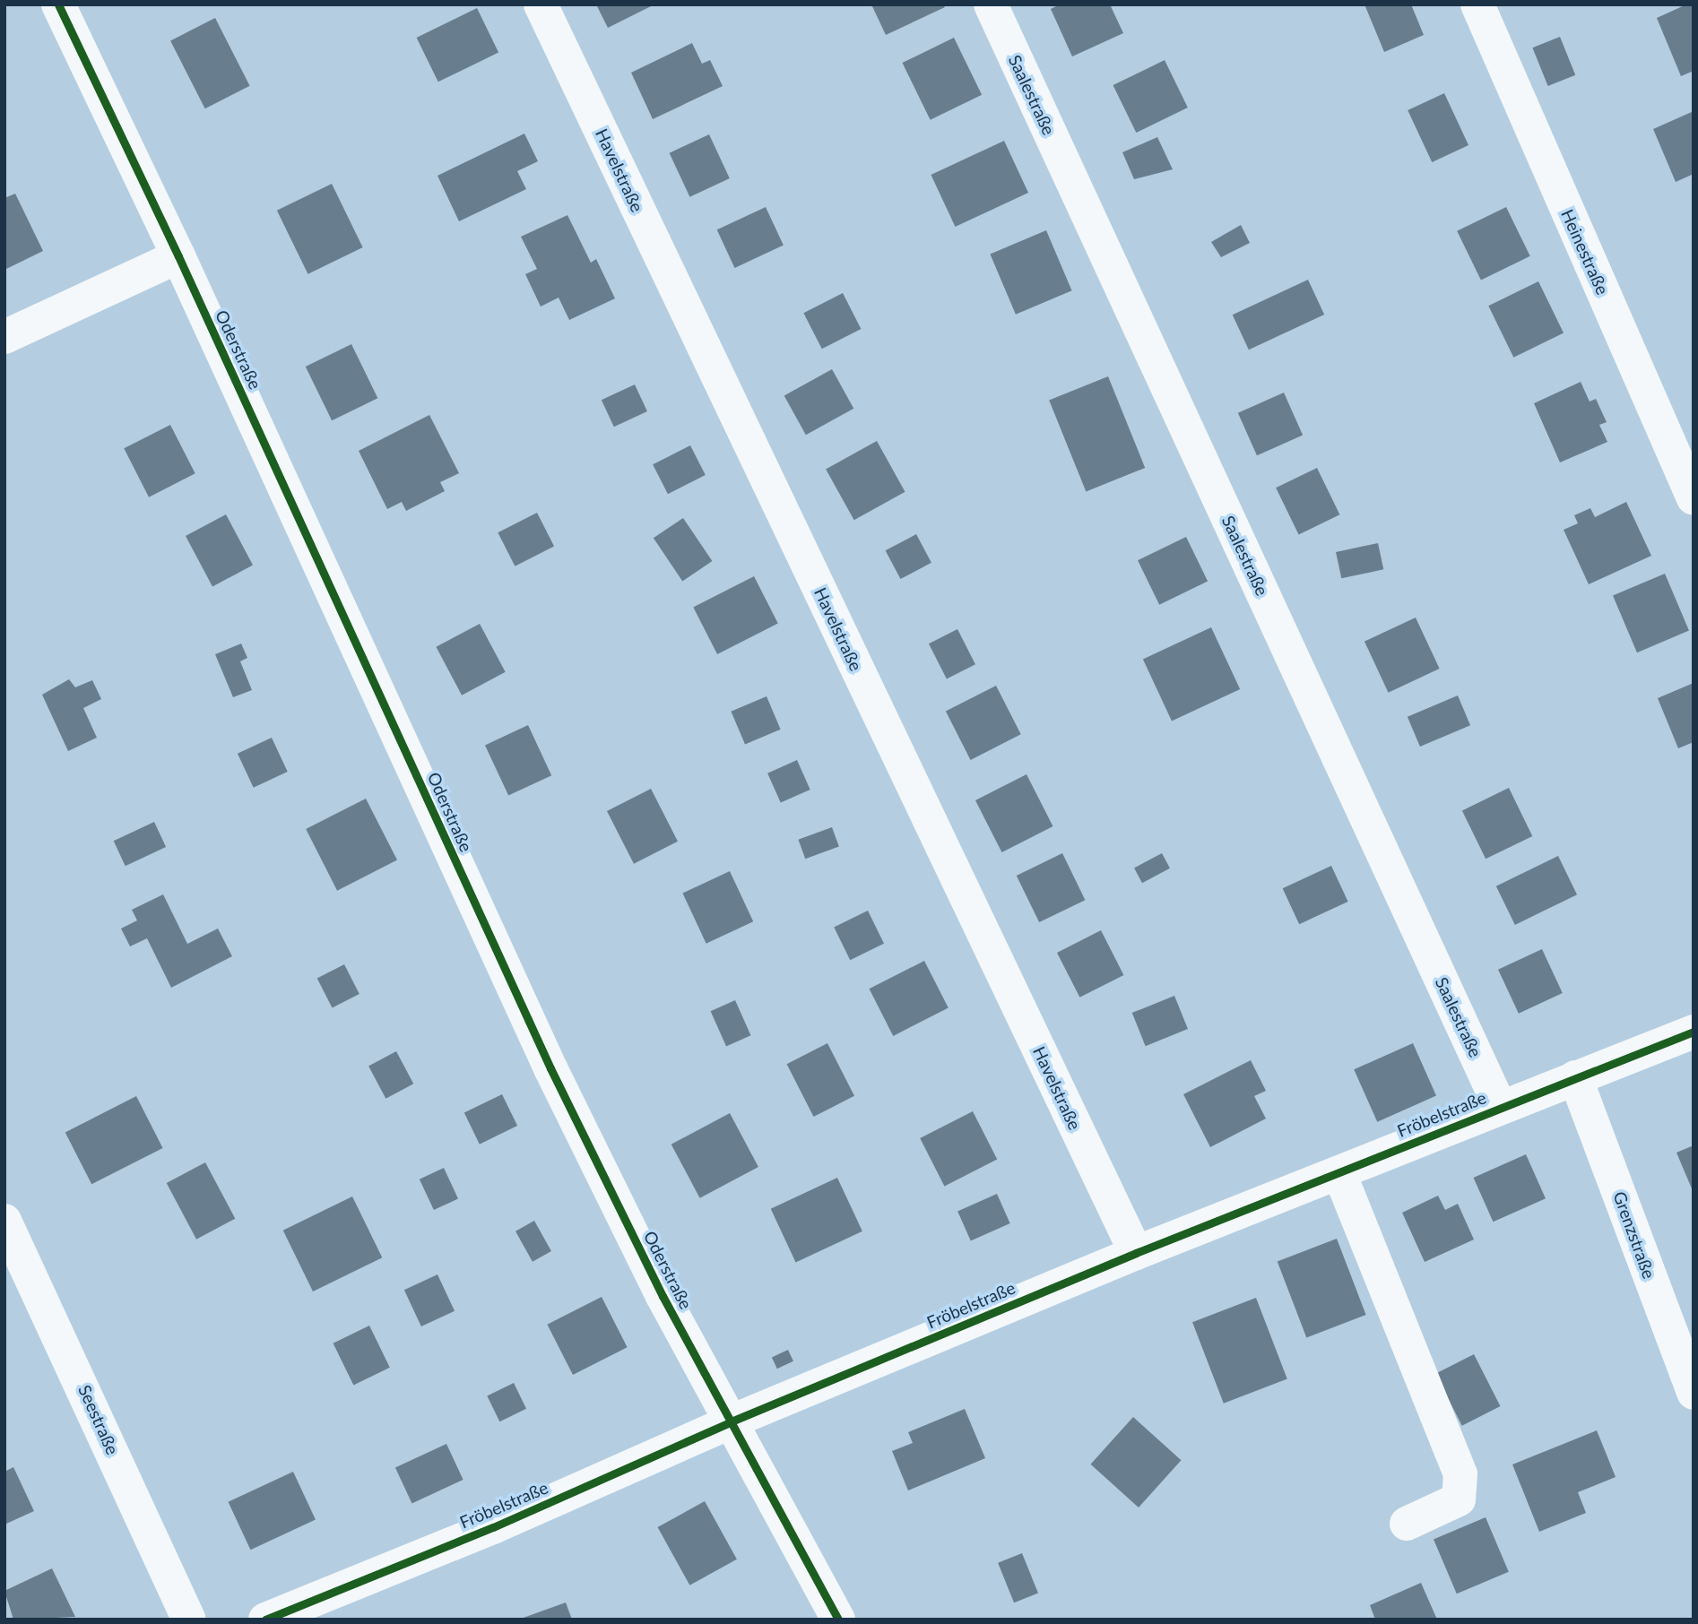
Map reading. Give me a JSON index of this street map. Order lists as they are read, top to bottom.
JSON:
{
  "streets": {
    "street": [
      "Saalestraße",
      "Havelstraße",
      "Heinestraße",
      "Oderstraße",
      "Fröbelstraße",
      "Grenzstraße",
      "Seestraße"
    ]
  },
  "crossings": [
    ["Saalestraße", "Fröbelstraße"],
    ["Havelstraße", "Fröbelstraße"],
    ["Oderstraße", "Fröbelstraße"],
    ["Fröbelstraße", "Grenzstraße"]
  ]
}
